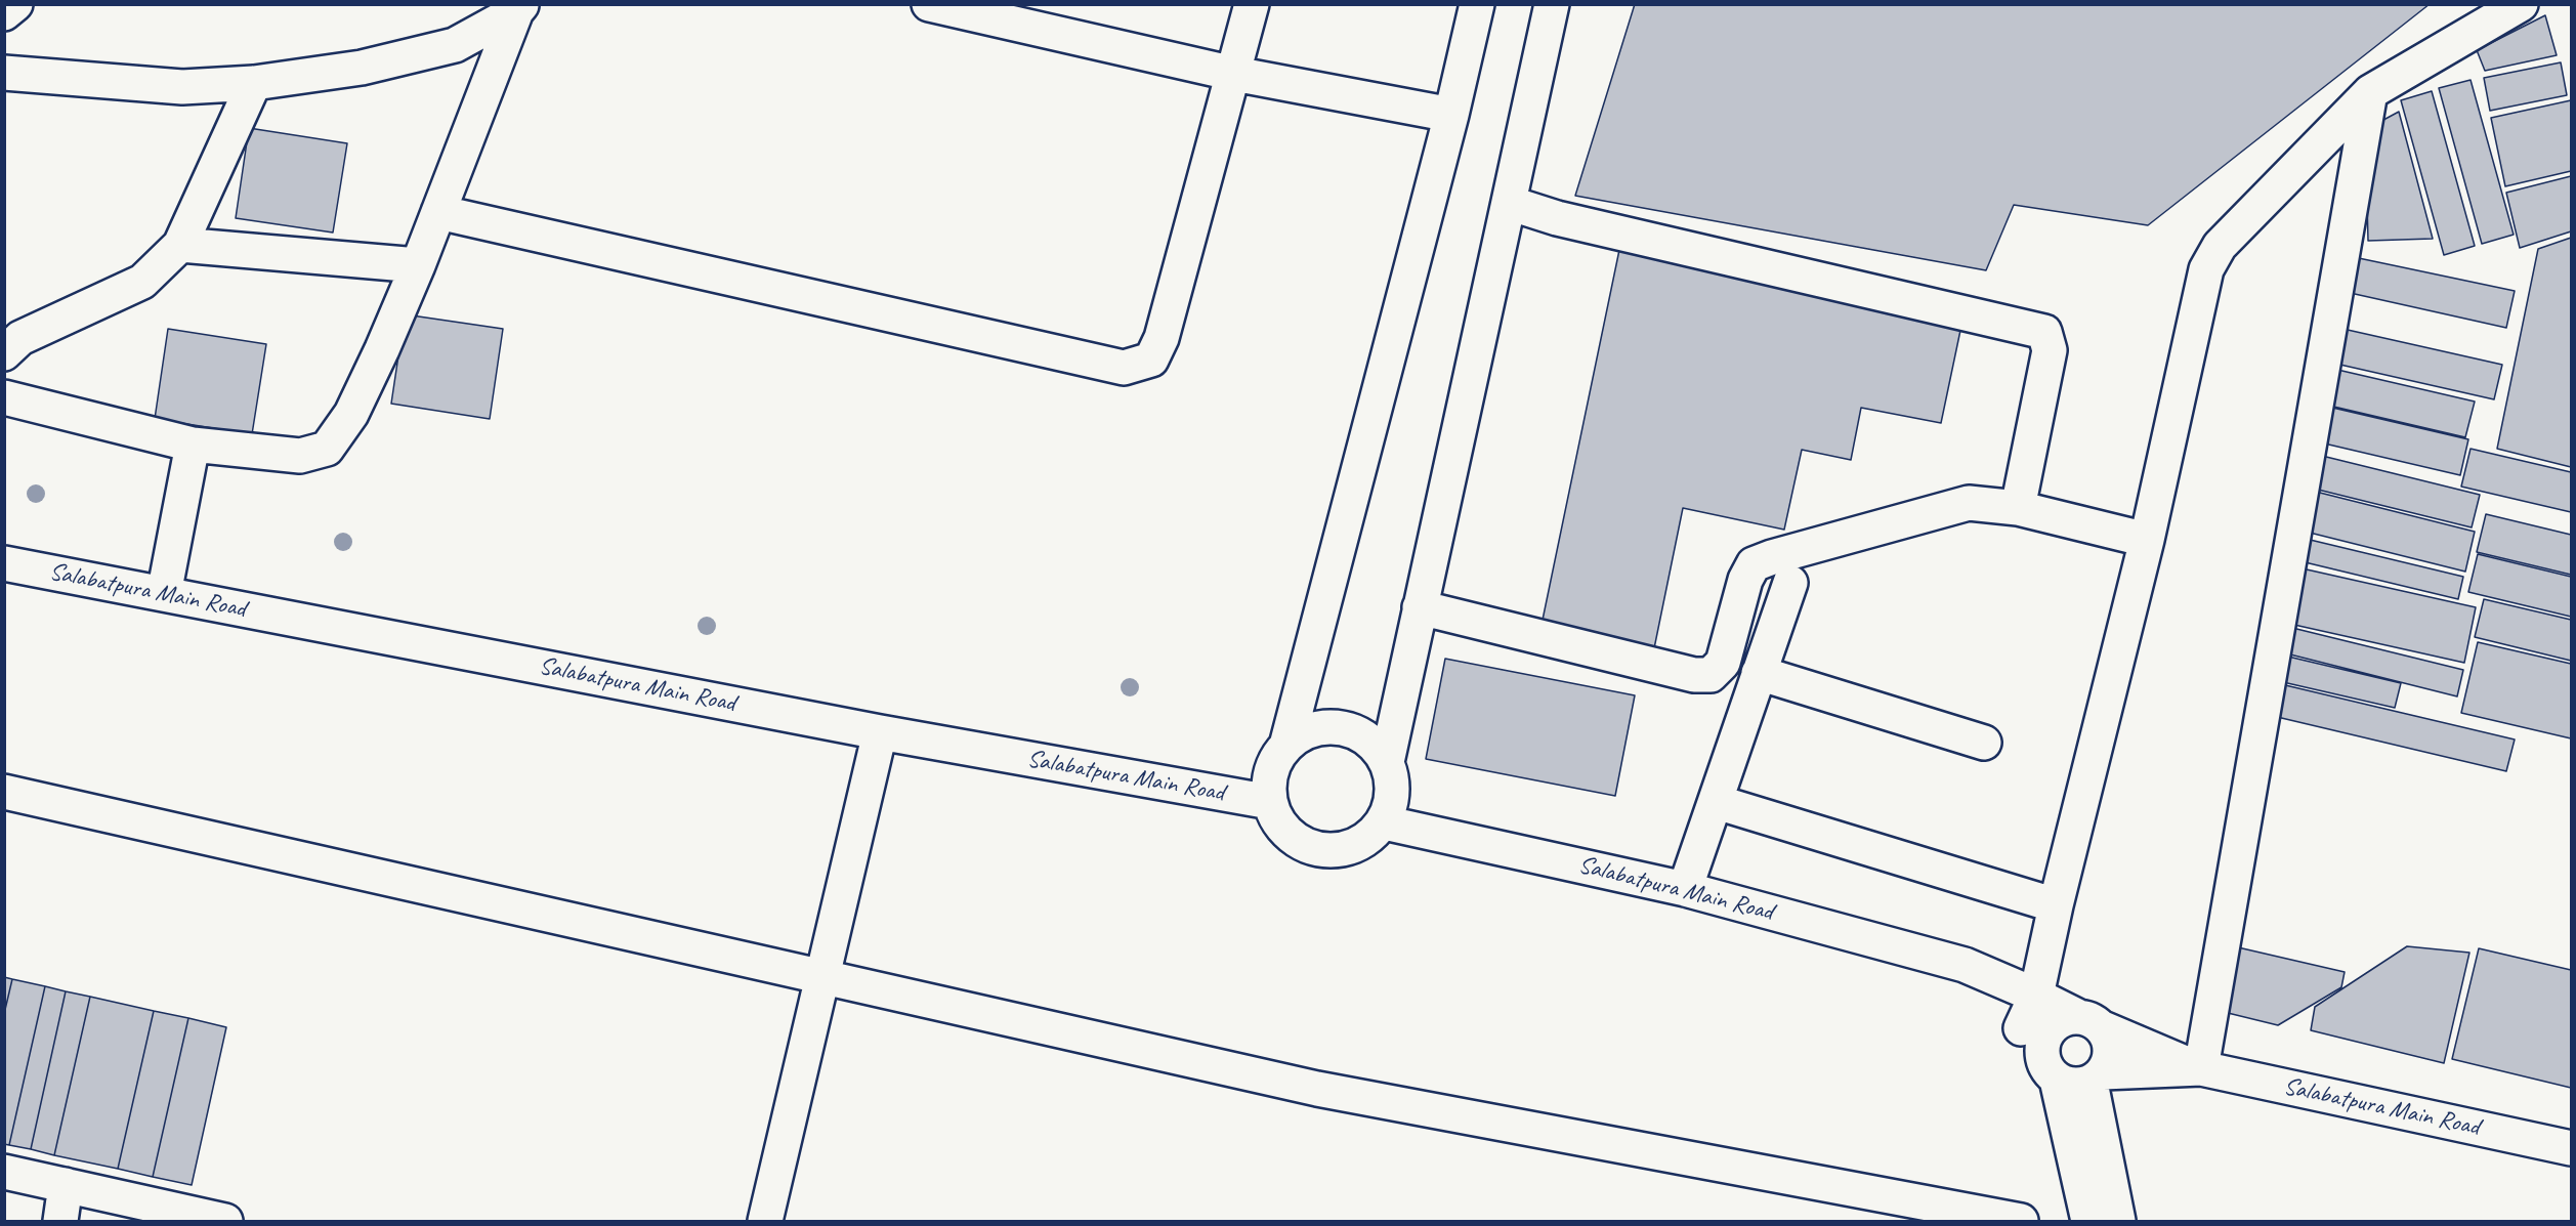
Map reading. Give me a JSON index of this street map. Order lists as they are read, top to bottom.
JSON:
{
  "streets": {
    "street": ["Salabatpura Main Road"]
  }
}
